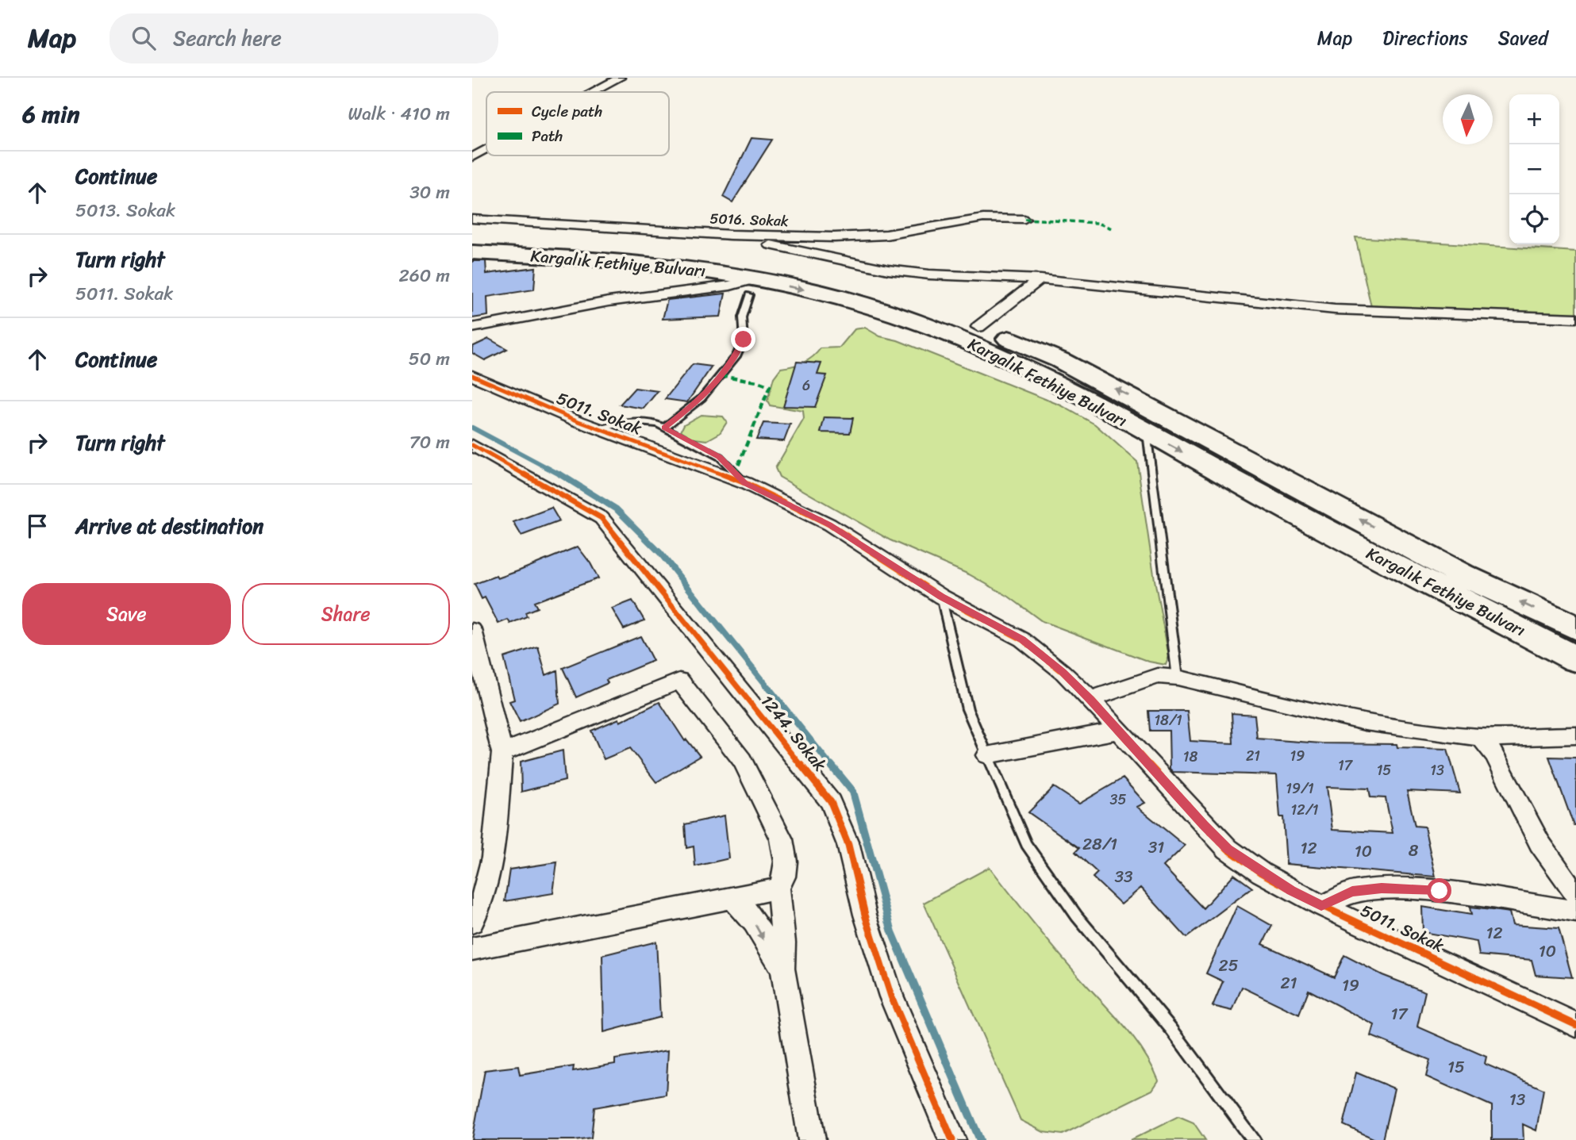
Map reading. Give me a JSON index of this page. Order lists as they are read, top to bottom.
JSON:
{
  "streets": {
    "highway": ["Kargalık Fethiye Bulvarı"],
    "street": ["5016. Sokak", "5011. Sokak", "1244. Sokak"]
  },
  "house_numbers": [
    "6",
    "18/1",
    "21",
    "19",
    "18",
    "17",
    "15",
    "13",
    "19/1",
    "35",
    "12/1",
    "28/1",
    "31",
    "12",
    "8",
    "10",
    "33",
    "12",
    "10",
    "25",
    "21",
    "19",
    "17",
    "15",
    "13"
  ],
  "legend": ["Cycle path", "Path"],
  "north": "bottom",
  "page": {
    "header": "Map",
    "search": "Search here",
    "nav": ["Map", "Directions", "Saved"],
    "heading": ["6 min", "Walk · 410 m"],
    "map_buttons": ["+", "−"],
    "list": [
      ["Continue", "5013. Sokak", "30 m"],
      ["Turn right", "5011. Sokak", "260 m"],
      ["Continue", "50 m"],
      ["Turn right", "70 m"],
      "Arrive at destination"
    ],
    "buttons": ["Save", "Share"]
  }
}
